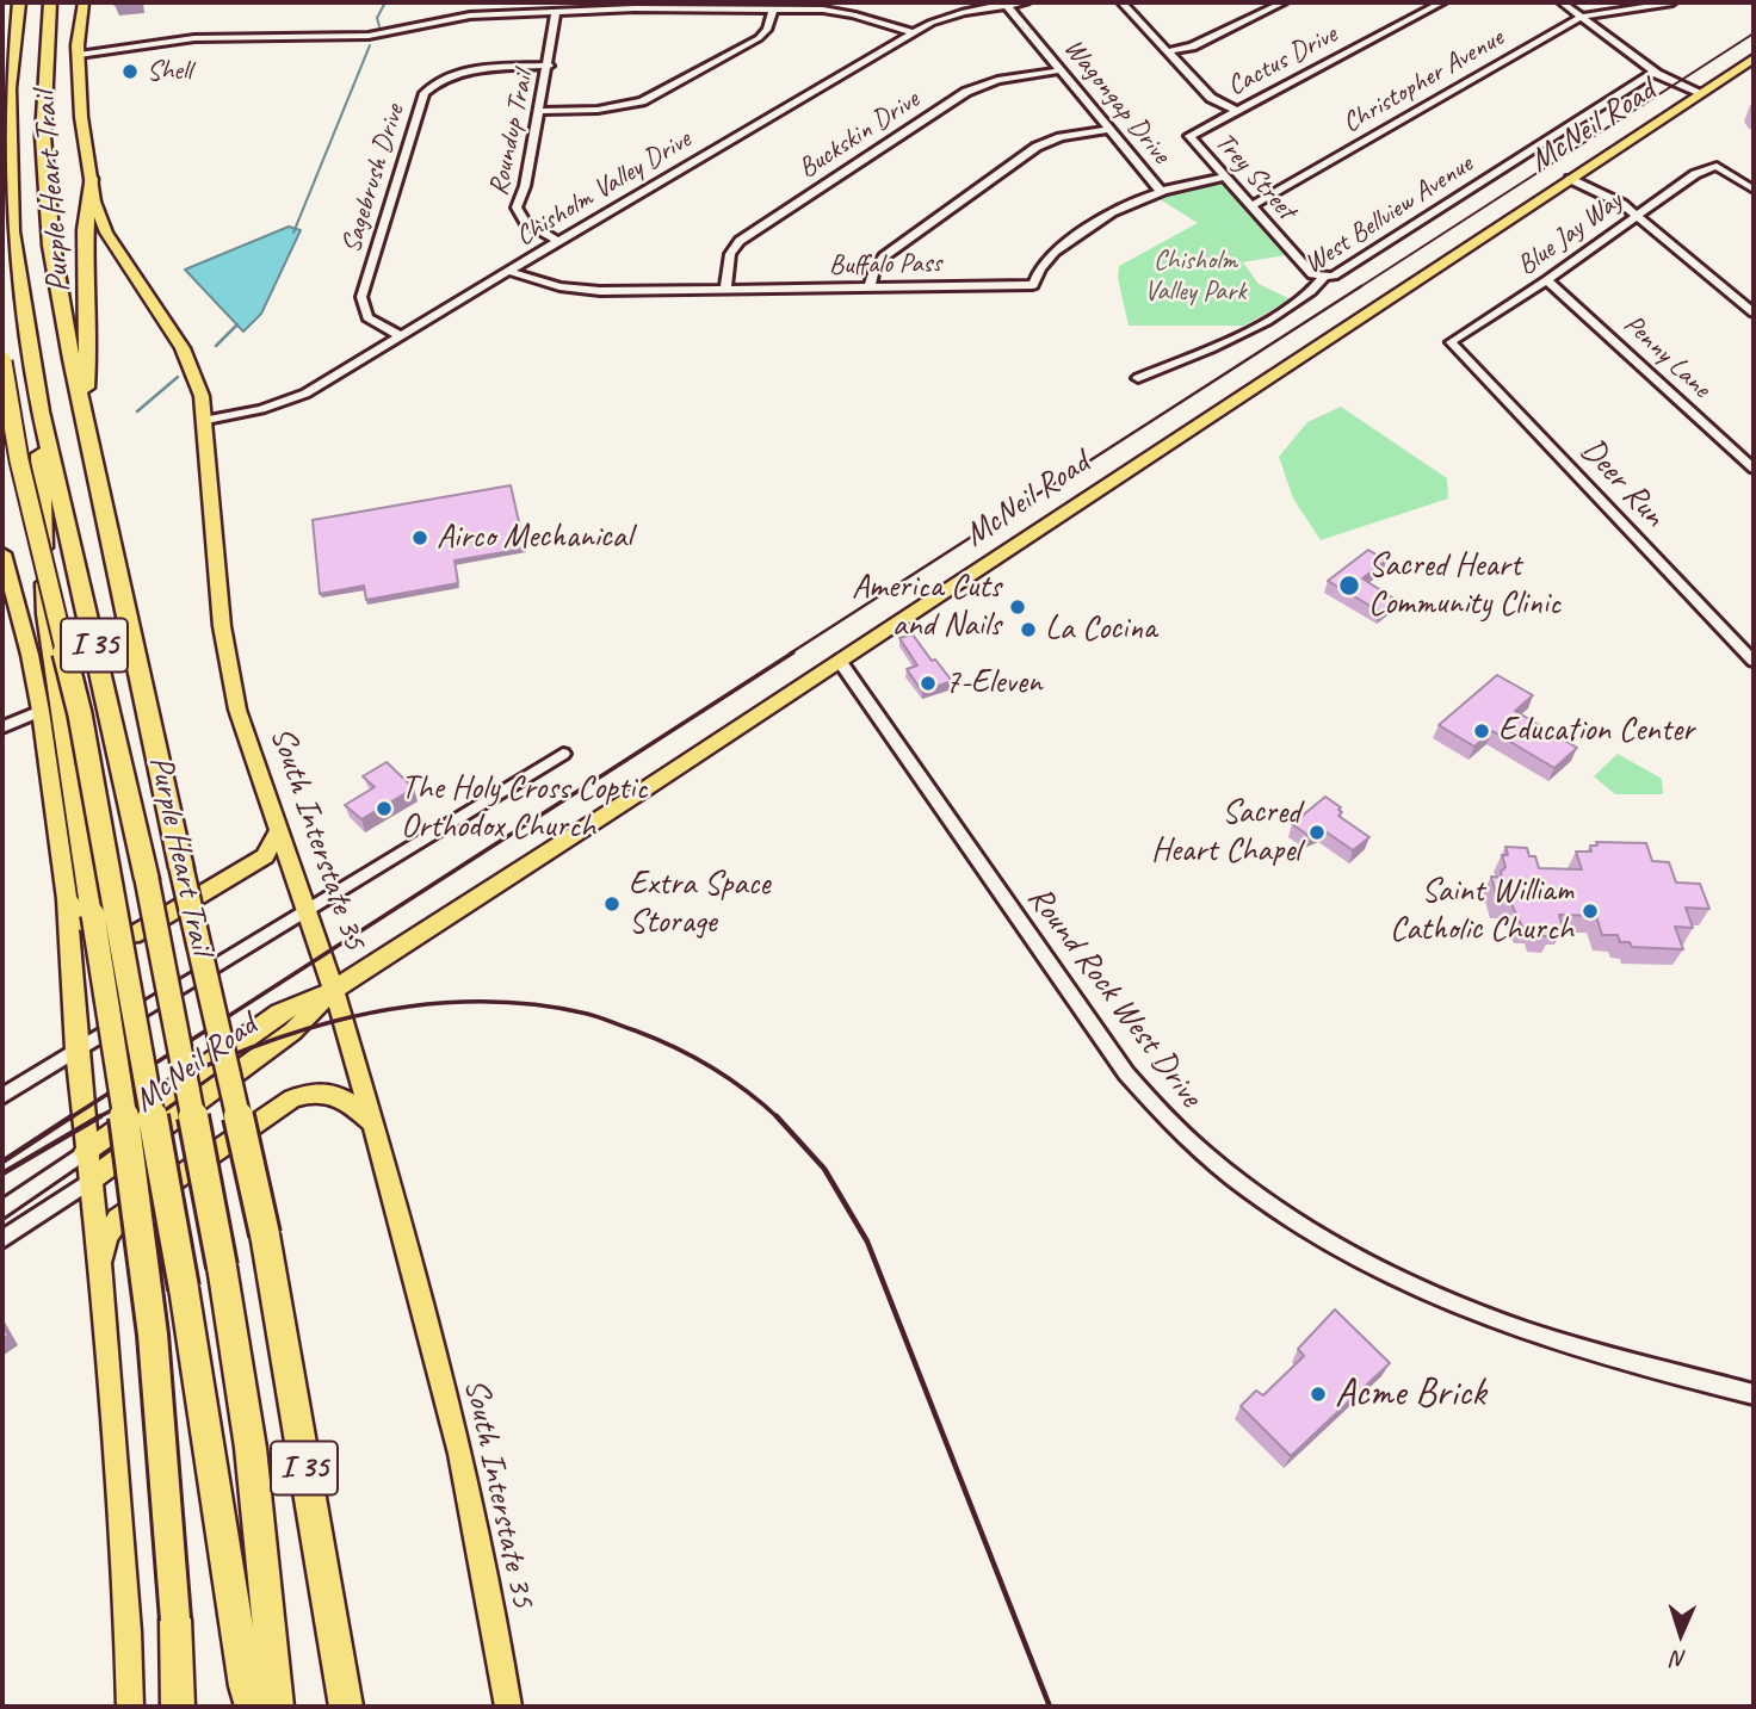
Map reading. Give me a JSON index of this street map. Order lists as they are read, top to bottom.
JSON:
{
  "streets": {
    "highway": ["Purple Heart Trail", "I 35"],
    "main road": ["McNeil Road", "South Interstate 35"],
    "street": [
      "Cactus Drive",
      "Christopher Avenue",
      "Wagongap Drive",
      "Roundup Trail",
      "Buckskin Drive",
      "Trey Street",
      "Sagebrush Drive",
      "Chisholm Valley Drive",
      "West Bellview Avenue",
      "Blue Jay Way",
      "Buffalo Pass",
      "Penny Lane",
      "Deer Run",
      "Round Rock West Drive"
    ]
  },
  "crossings": [
    ["Cactus Drive", "Trey Street"],
    ["Christopher Avenue", "Trey Street"],
    ["Wagongap Drive", "Buckskin Drive"],
    ["Wagongap Drive", "Chisholm Valley Drive"],
    ["Wagongap Drive", "Buffalo Pass"],
    ["McNeil Road", "South Interstate 35"],
    ["McNeil Road", "Round Rock West Drive"],
    ["Roundup Trail", "Sagebrush Drive"],
    ["Roundup Trail", "Chisholm Valley Drive"],
    ["Buckskin Drive", "Buffalo Pass"],
    ["Trey Street", "West Bellview Avenue"],
    ["Trey Street", "Buffalo Pass"],
    ["Sagebrush Drive", "Chisholm Valley Drive"],
    ["Chisholm Valley Drive", "Buffalo Pass"],
    ["Chisholm Valley Drive", "South Interstate 35"],
    ["Blue Jay Way", "Penny Lane"],
    ["Blue Jay Way", "Deer Run"]
  ],
  "parks": ["Chisholm Valley Park"],
  "places": [
    "Shell",
    "Airco Mechanical",
    "Sacred Heart Community Clinic",
    "America Cuts and Nails",
    "La Cocina",
    "7-Eleven",
    "Education Center",
    "The Holy Cross Coptic Orthodox Church",
    "Sacred Heart Chapel",
    "Extra Space Storage",
    "Saint William Catholic Church",
    "Acme Brick"
  ],
  "north": "bottom"
}
